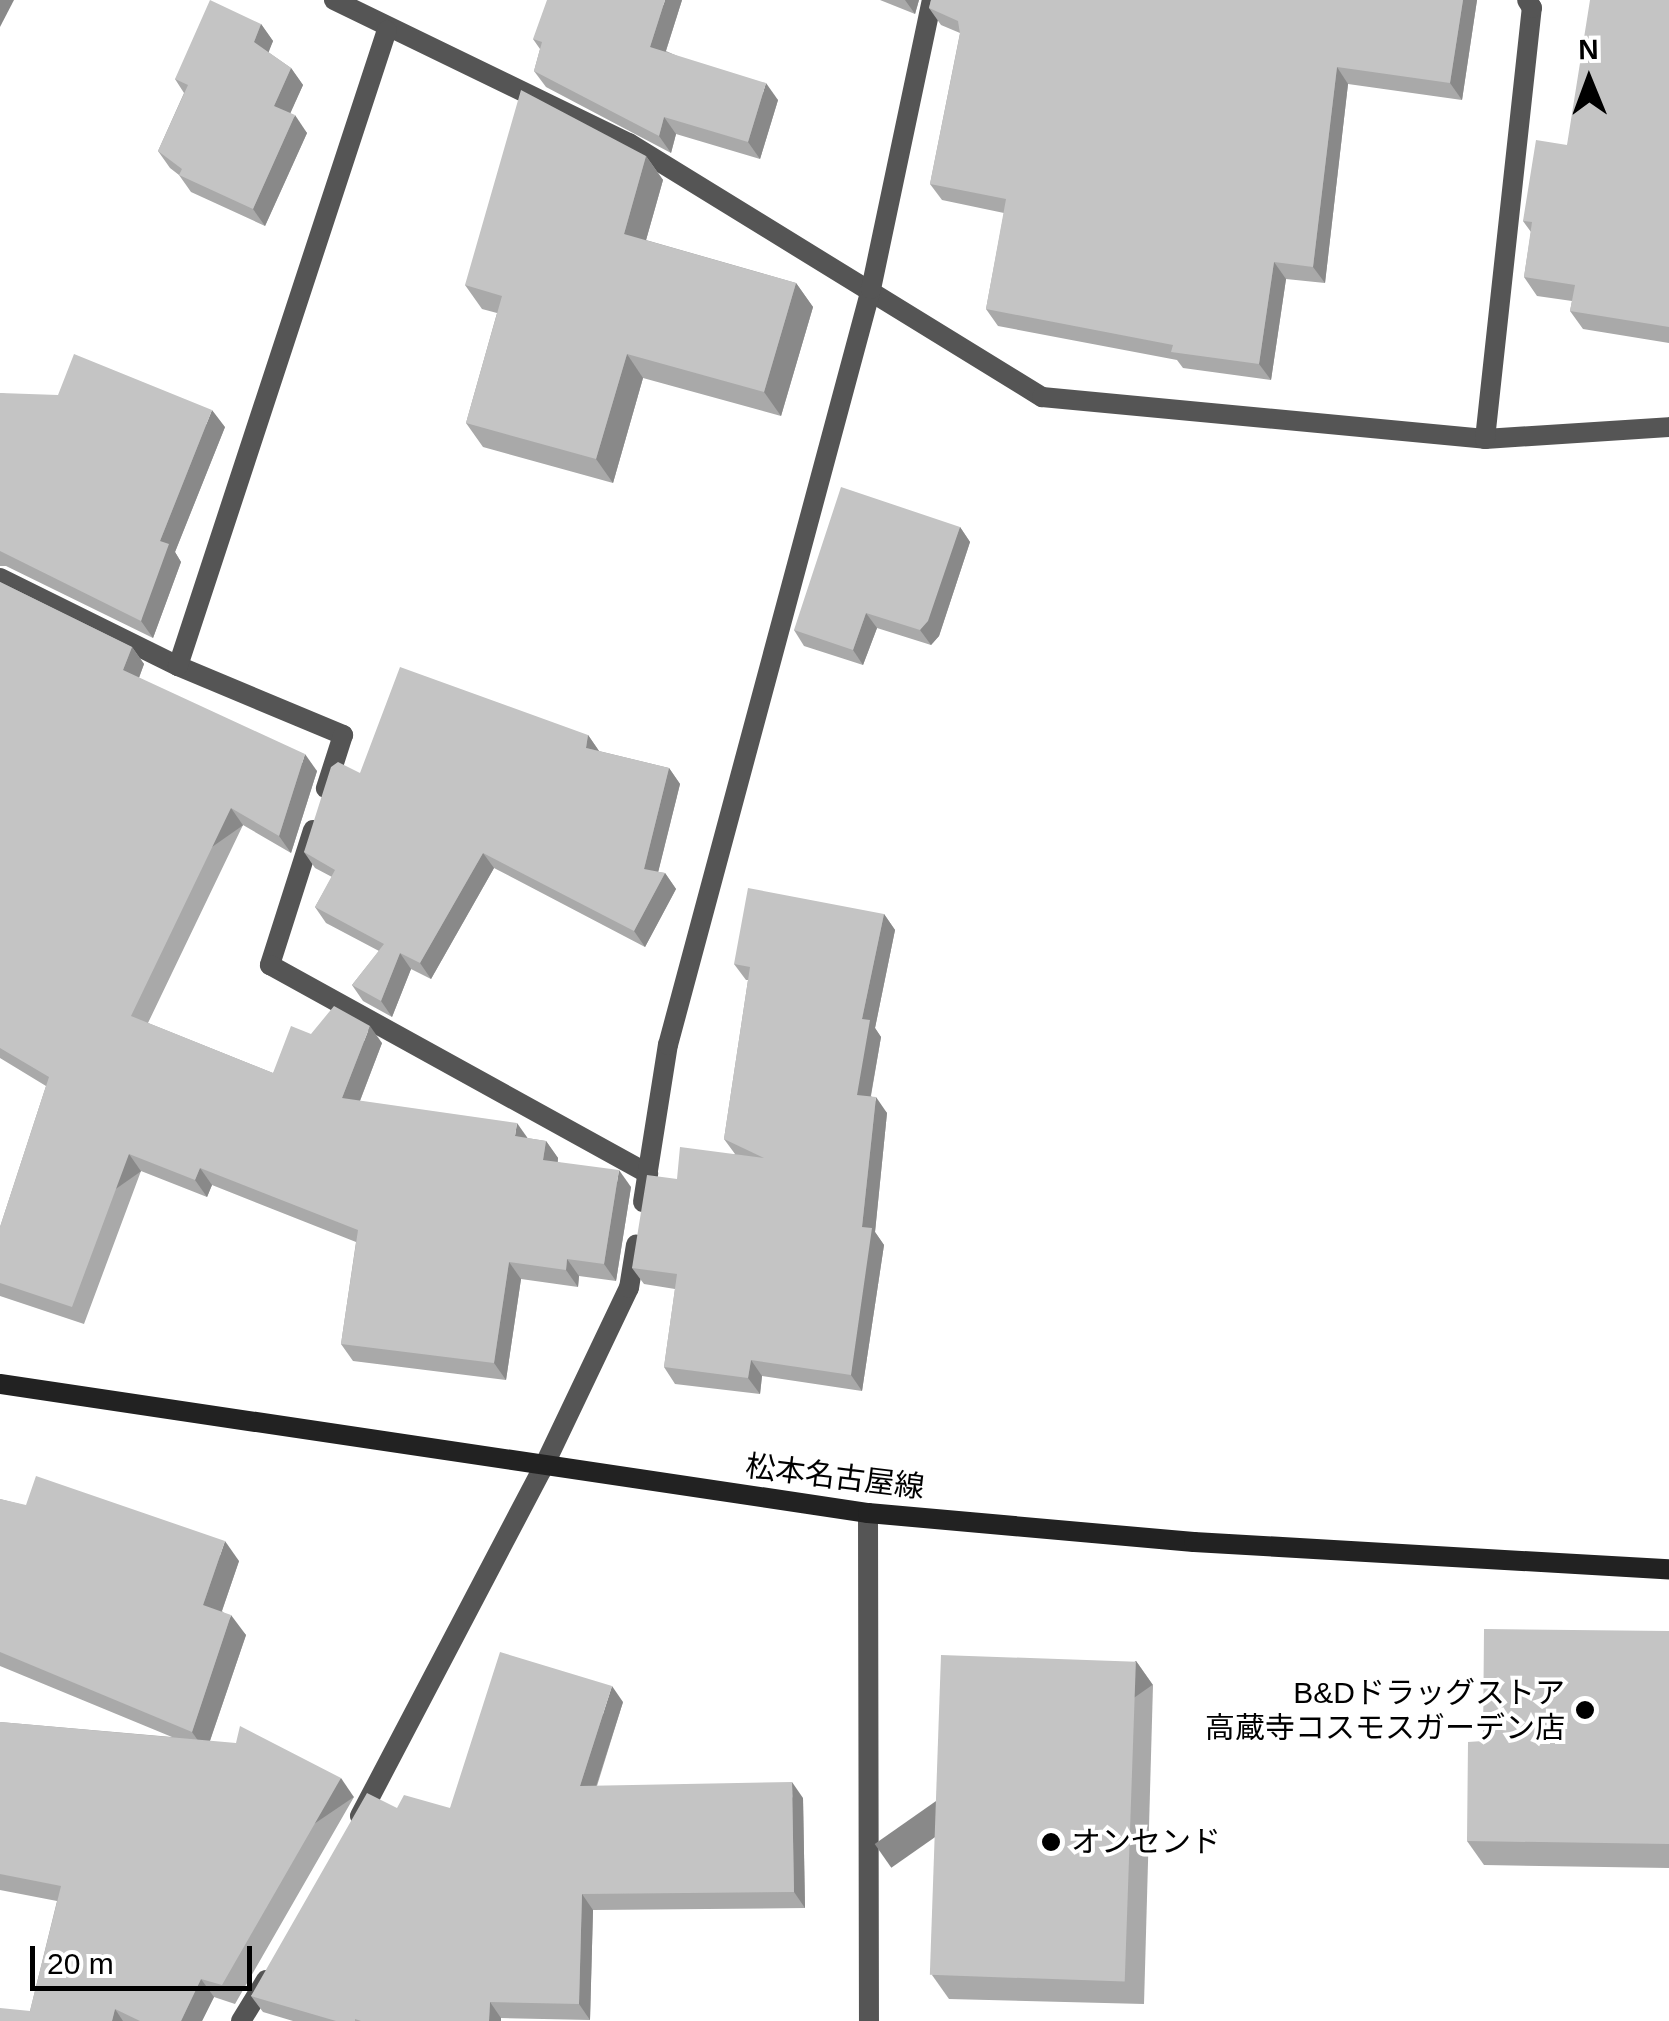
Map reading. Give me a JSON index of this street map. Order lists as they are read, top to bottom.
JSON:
{
  "streets": {
    "main road": ["松本名古屋線"]
  },
  "places": ["B&Dドラッグストア 高蔵寺コスモスガーデン店", "オンセンド"],
  "scale_bar": "20 m",
  "north": "top"
}
